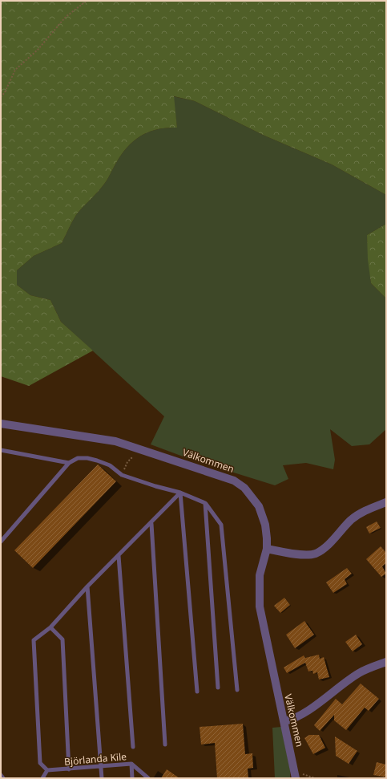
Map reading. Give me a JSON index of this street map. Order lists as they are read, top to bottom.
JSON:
{
  "streets": {
    "street": ["Välkommen"],
    "lane": ["Björlanda Kile"]
  }
}
